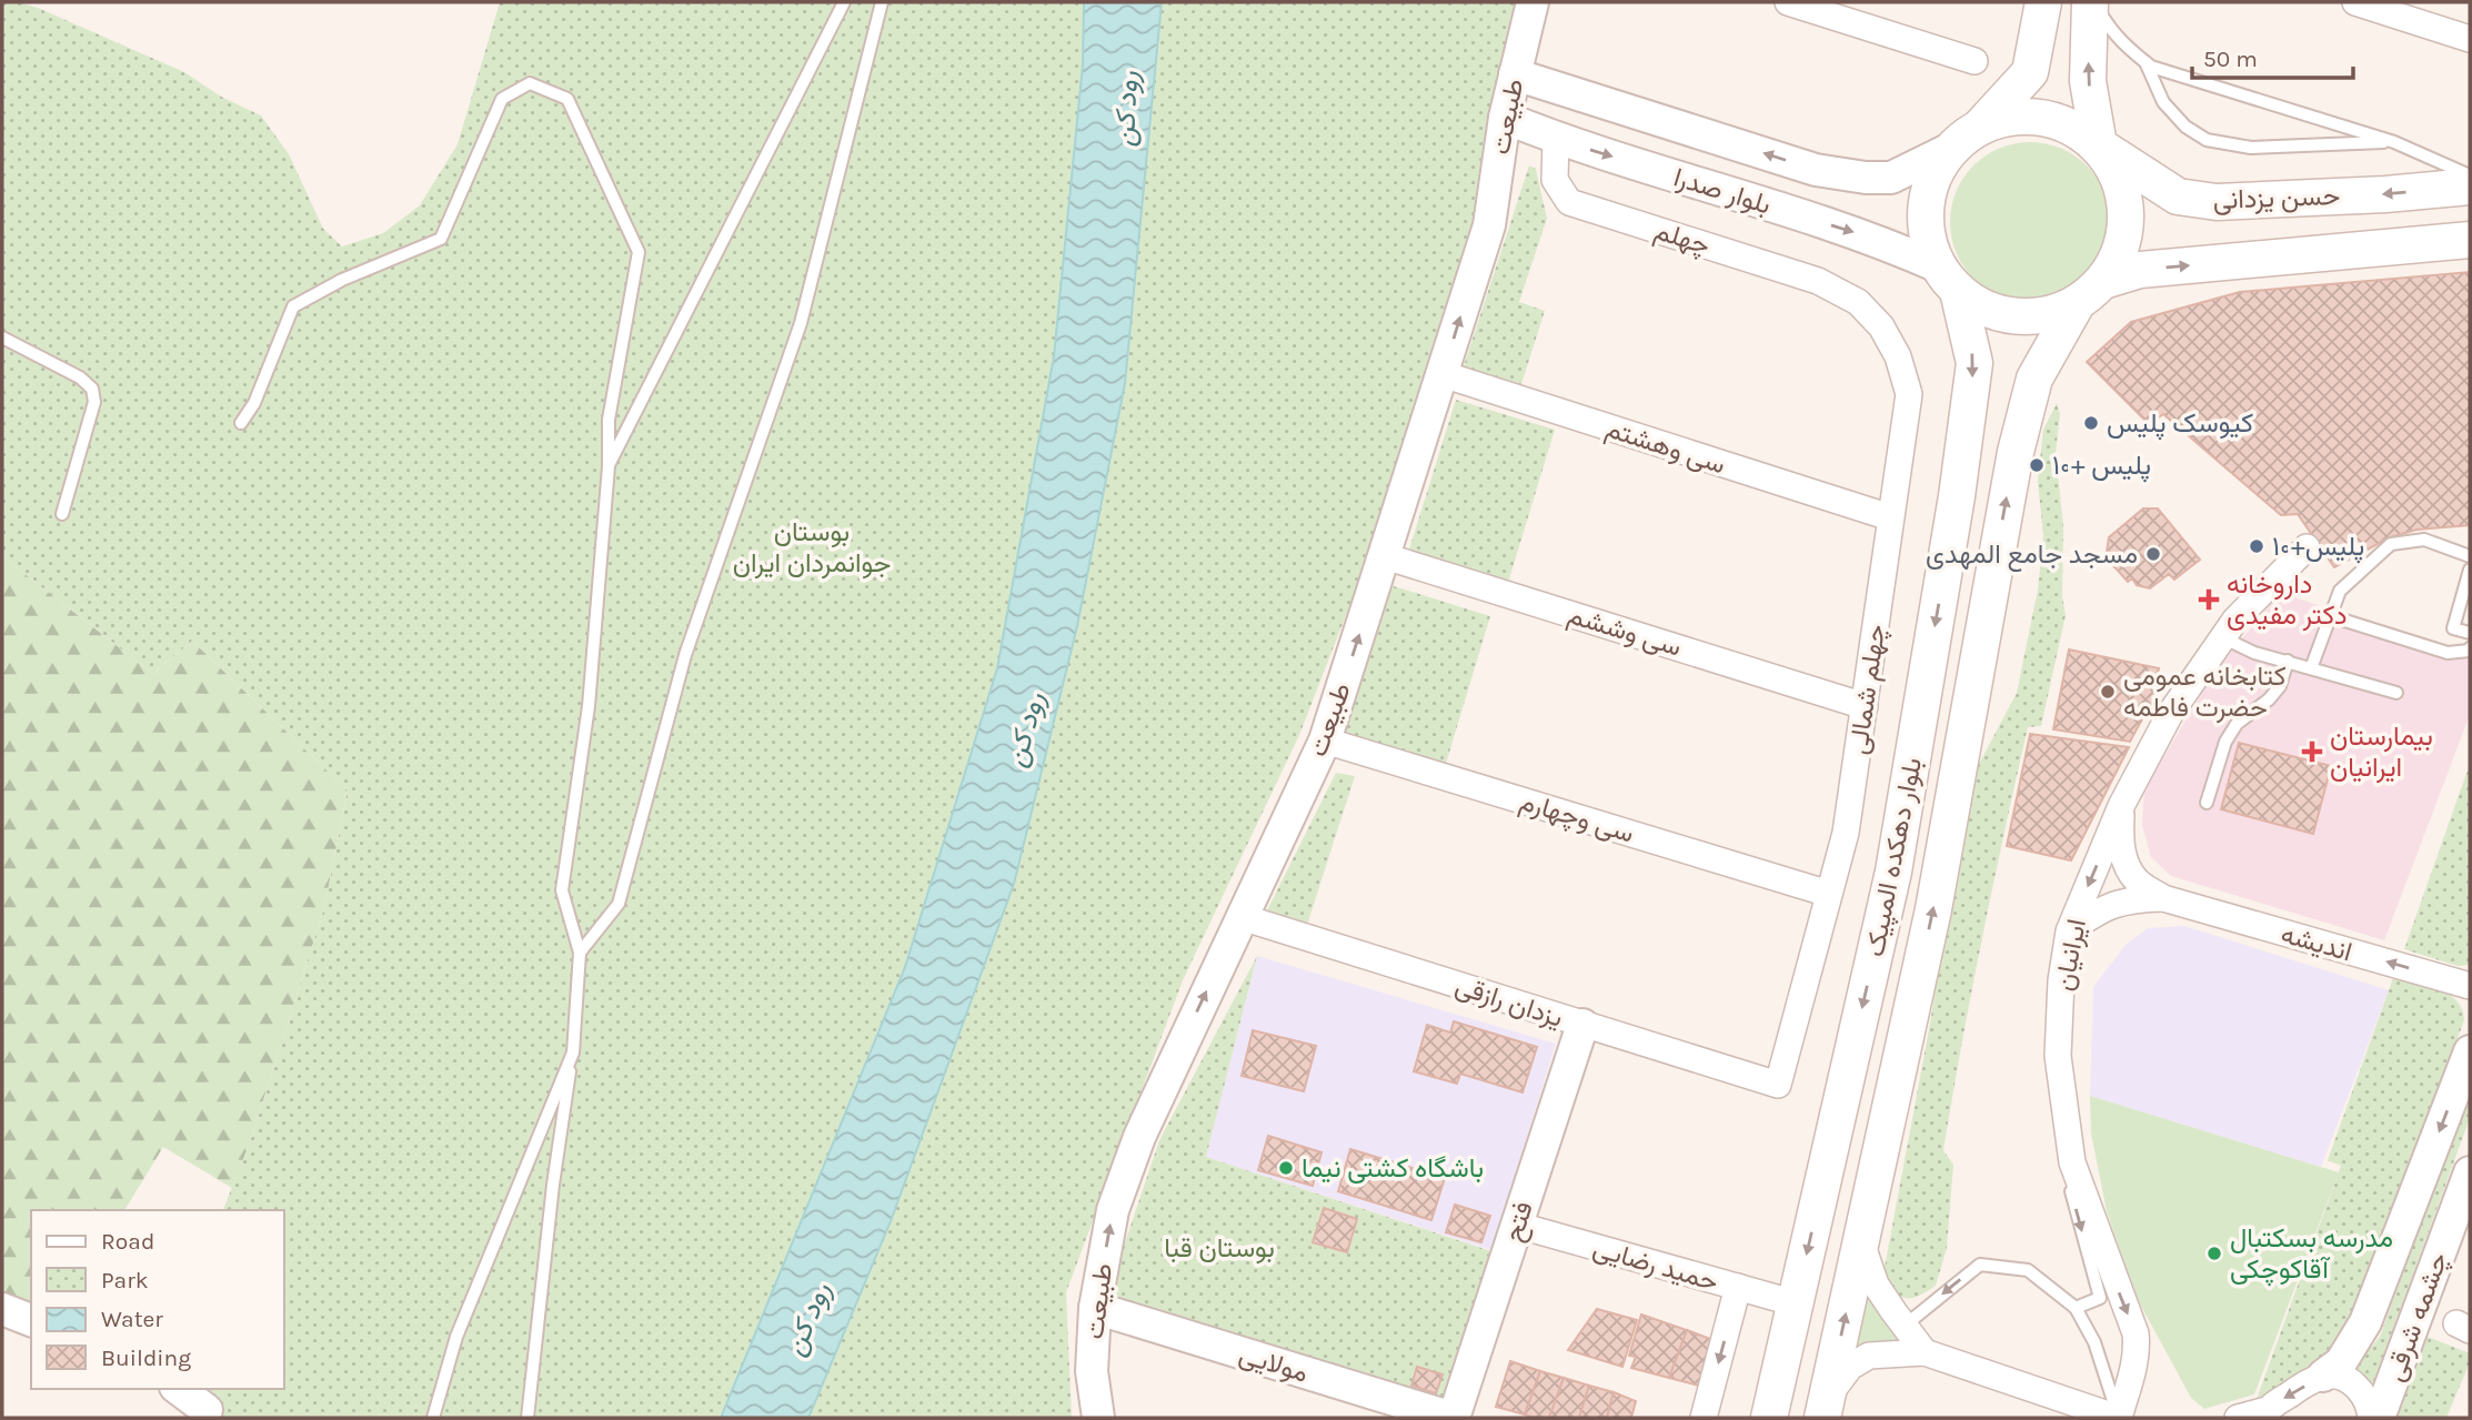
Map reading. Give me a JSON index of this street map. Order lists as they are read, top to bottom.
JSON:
{
  "streets": {
    "main road": ["حسن یزدانی", "بلوار دهکده المپیک"],
    "street": [
      "طبیعت",
      "بلوار صدرا",
      "چهلم",
      "سی وهشتم",
      "سی وششم",
      "چهلم شمالی",
      "سی وچهارم",
      "اندیشه",
      "ایرانیان",
      "یزدان رازقی",
      "فتح",
      "حمید رضایی",
      "چشمه شرقی",
      "مولایی"
    ]
  },
  "crossings": [
    ["طبیعت", "بلوار صدرا"],
    ["طبیعت", "سی وهشتم"],
    ["طبیعت", "سی وششم"],
    ["طبیعت", "سی وچهارم"],
    ["طبیعت", "یزدان رازقی"],
    ["طبیعت", "مولایی"],
    ["بلوار صدرا", "حسن یزدانی"],
    ["بلوار صدرا", "چهلم"],
    ["بلوار صدرا", "بلوار دهکده المپیک"],
    ["حسن یزدانی", "بلوار دهکده المپیک"],
    ["چهلم", "چهلم شمالی"],
    ["سی وهشتم", "چهلم شمالی"],
    ["سی وششم", "چهلم شمالی"],
    ["چهلم شمالی", "سی وچهارم"],
    ["چهلم شمالی", "یزدان رازقی"],
    ["بلوار دهکده المپیک", "حمید رضایی"],
    ["یزدان رازقی", "فتح"],
    ["فتح", "حمید رضایی"],
    ["فتح", "مولایی"]
  ],
  "one_way": ["طبیعت", "اندیشه", "ایرانیان"],
  "water": ["رود کن"],
  "parks": ["بوستان جوانمردان ایران", "بوستان قبا"],
  "places": {
    "other": [
      "کیوسک پلیس",
      "پلیس +۱۰",
      "پلیس+۱۰",
      "مسجد جامع المهدی",
      "کتابخانه عمومی حضرت فاطمه",
      "باشگاه کشتی نیما",
      "مدرسه بسکتبال آقاکوچکی"
    ],
    "health": ["داروخانه دکتر مفیدی", "بیمارستان ایرانیان"]
  },
  "legend": [
    "Road",
    "Park",
    "Water",
    "Building"
  ],
  "scale_bar": "50 m"
}
